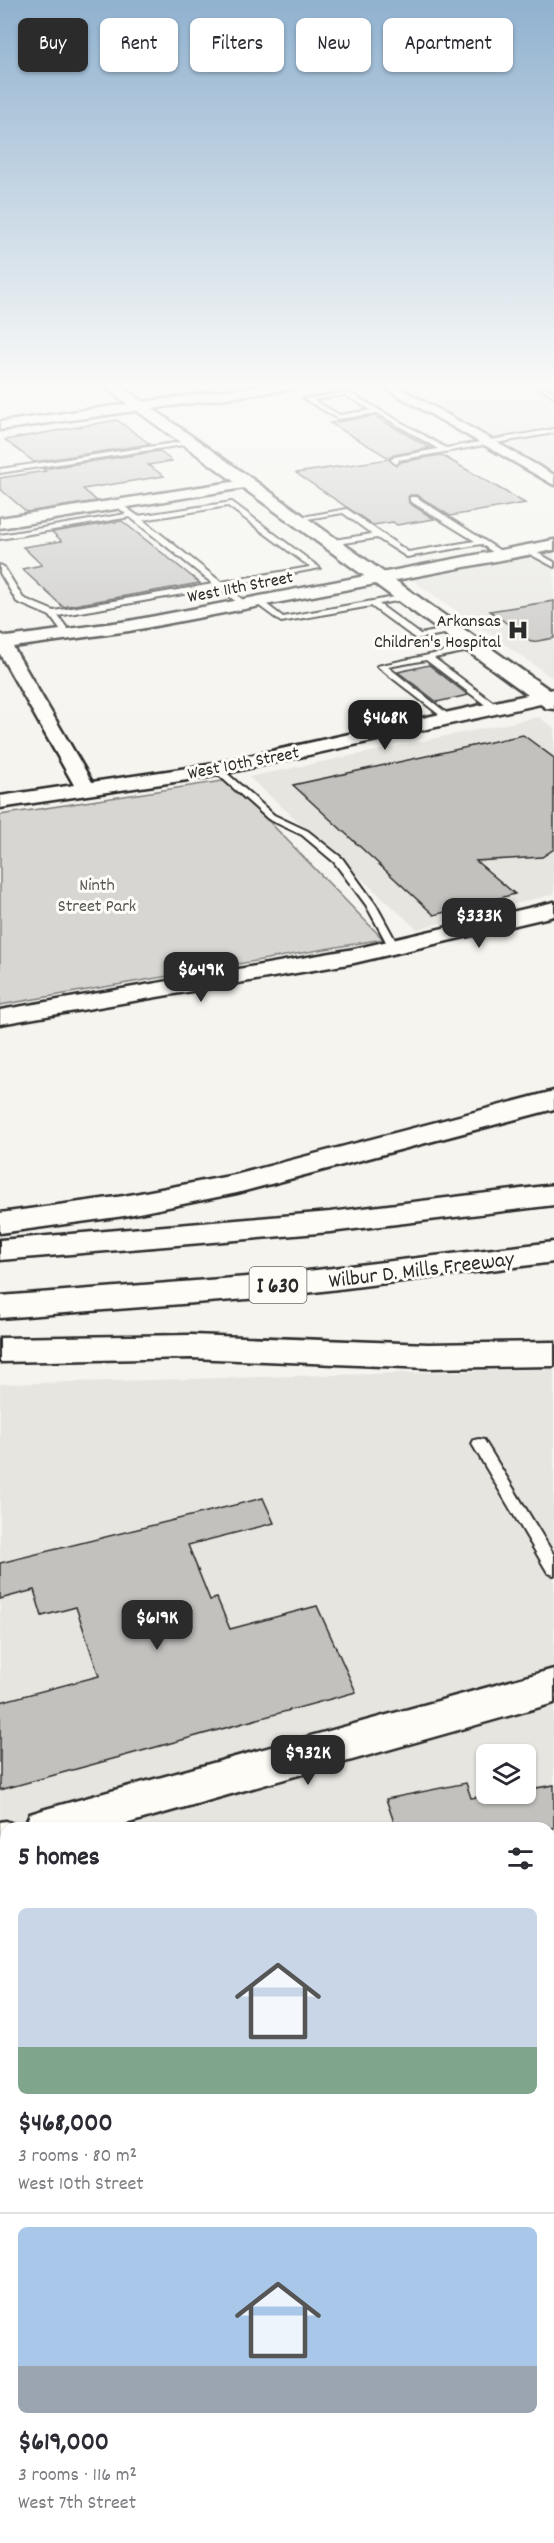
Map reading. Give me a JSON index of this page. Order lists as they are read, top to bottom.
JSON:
{
  "streets": {
    "main road": ["Wilbur D. Mills Freeway", "I 630"],
    "street": ["West 11th Street", "West 10th Street"]
  },
  "parks": ["Ninth Street Park"],
  "places": {
    "hospital": ["Arkansas Children's Hospital"]
  },
  "page": {
    "chip": [
      "Buy",
      "Rent",
      "Filters",
      "New",
      "Apartment"
    ],
    "price": [
      "$468K",
      "$333K",
      "$649K",
      "$619K",
      "$932K"
    ],
    "heading": "5 homes",
    "list": [
      {
        "name": "$468,000",
        "note": "3 rooms · 80 m² · West 10th Street"
      },
      {
        "name": "$619,000",
        "note": "3 rooms · 116 m² · West 7th Street"
      }
    ]
  }
}
